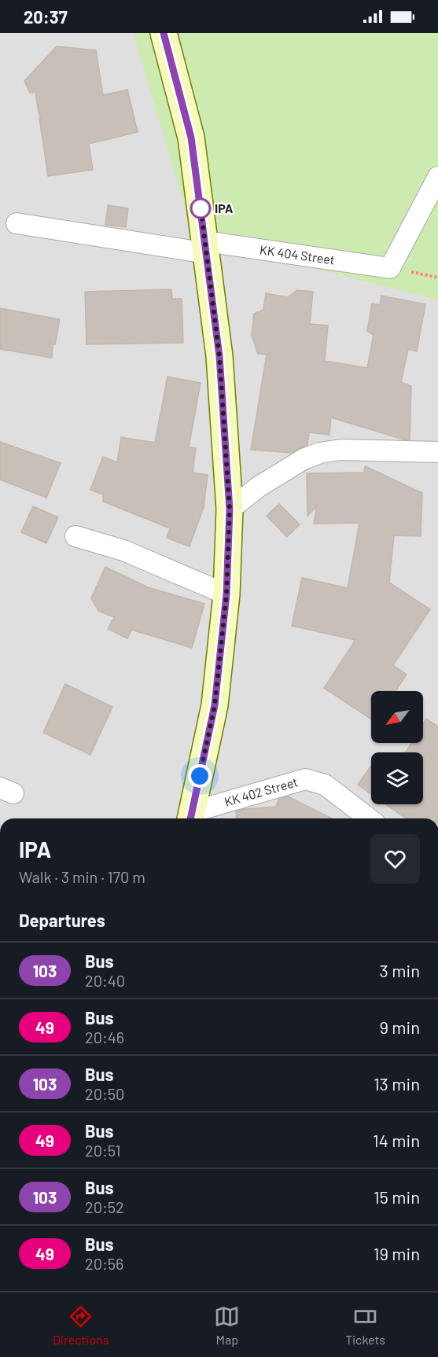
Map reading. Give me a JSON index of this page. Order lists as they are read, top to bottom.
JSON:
{
  "streets": {
    "street": ["KK 404 Street", "KK 402 Street"]
  },
  "places": ["IPA"],
  "lines": ["bus line 103"],
  "north": "bottom left",
  "page": {
    "status": "20:37",
    "heading": [
      ["IPA", "Walk · 3 min · 170 m"],
      "Departures"
    ],
    "list": [
      {
        "mark": "103",
        "name": "Bus",
        "note": "20:40",
        "value": "3 min"
      },
      {
        "mark": "49",
        "name": "Bus",
        "note": "20:46",
        "value": "9 min"
      },
      {
        "mark": "103",
        "name": "Bus",
        "note": "20:50",
        "value": "13 min"
      },
      {
        "mark": "49",
        "name": "Bus",
        "note": "20:51",
        "value": "14 min"
      },
      {
        "mark": "103",
        "name": "Bus",
        "note": "20:52",
        "value": "15 min"
      },
      {
        "mark": "49",
        "name": "Bus",
        "note": "20:56",
        "value": "19 min"
      }
    ],
    "tabs": ["Directions", "Map", "Tickets"]
  }
}
